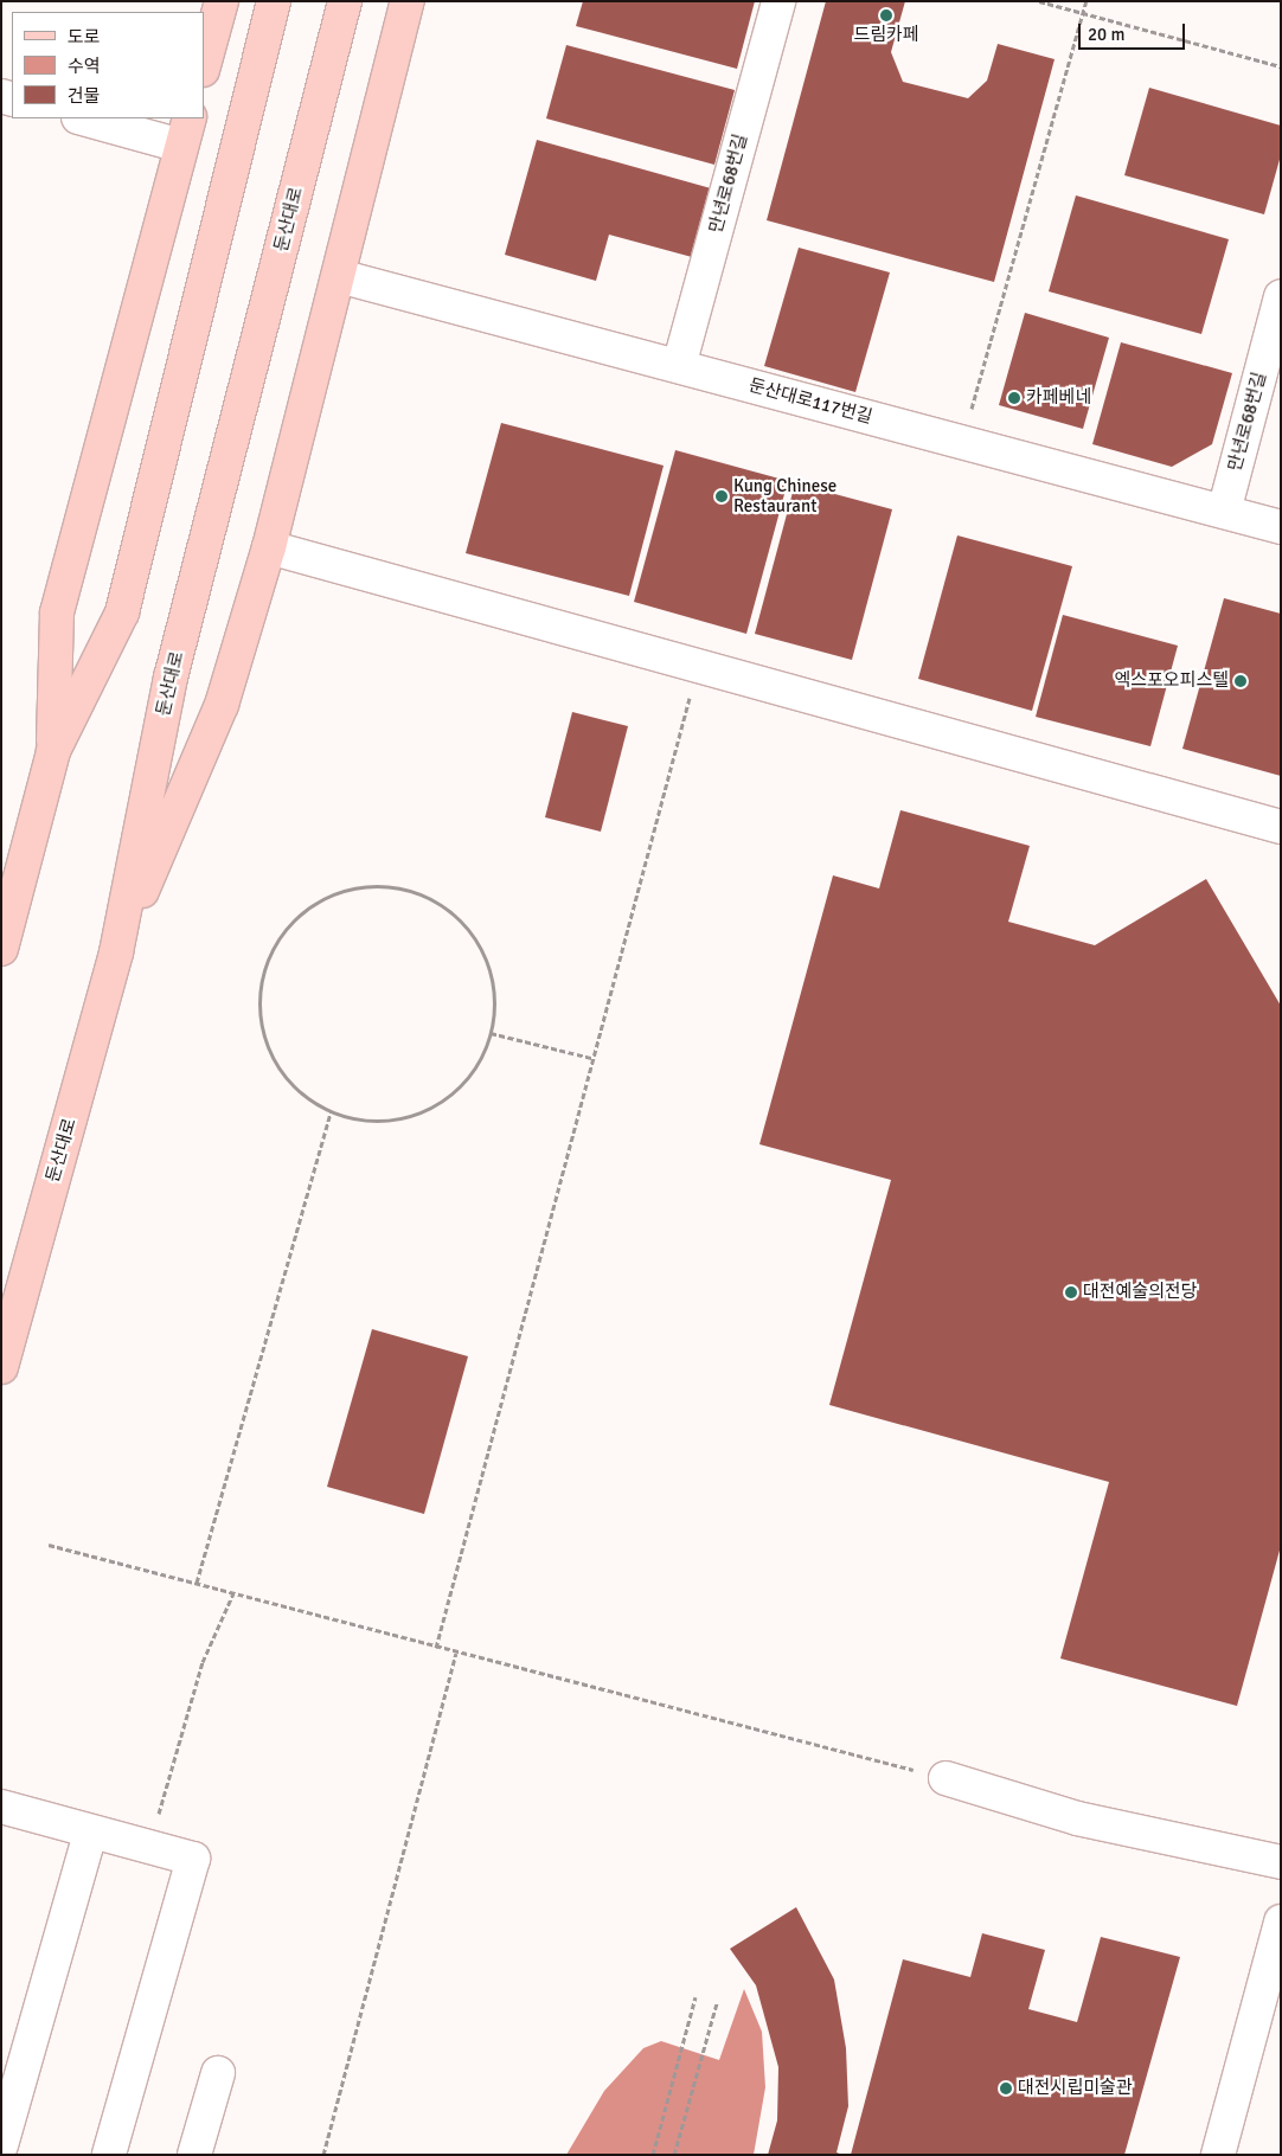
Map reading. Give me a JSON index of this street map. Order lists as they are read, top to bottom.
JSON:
{
  "streets": {
    "main road": ["둔산대로"],
    "street": ["만년로68번길", "둔산대로117번길"]
  },
  "crossings": [
    ["만년로68번길", "둔산대로117번길"]
  ],
  "places": [
    "드림카페",
    "카페베네",
    "Kung Chinese Restaurant",
    "엑스포오피스텔",
    "대전예술의전당",
    "대전시립미술관"
  ],
  "legend": ["도로", "수역", "건물"],
  "scale_bar": "20 m"
}
